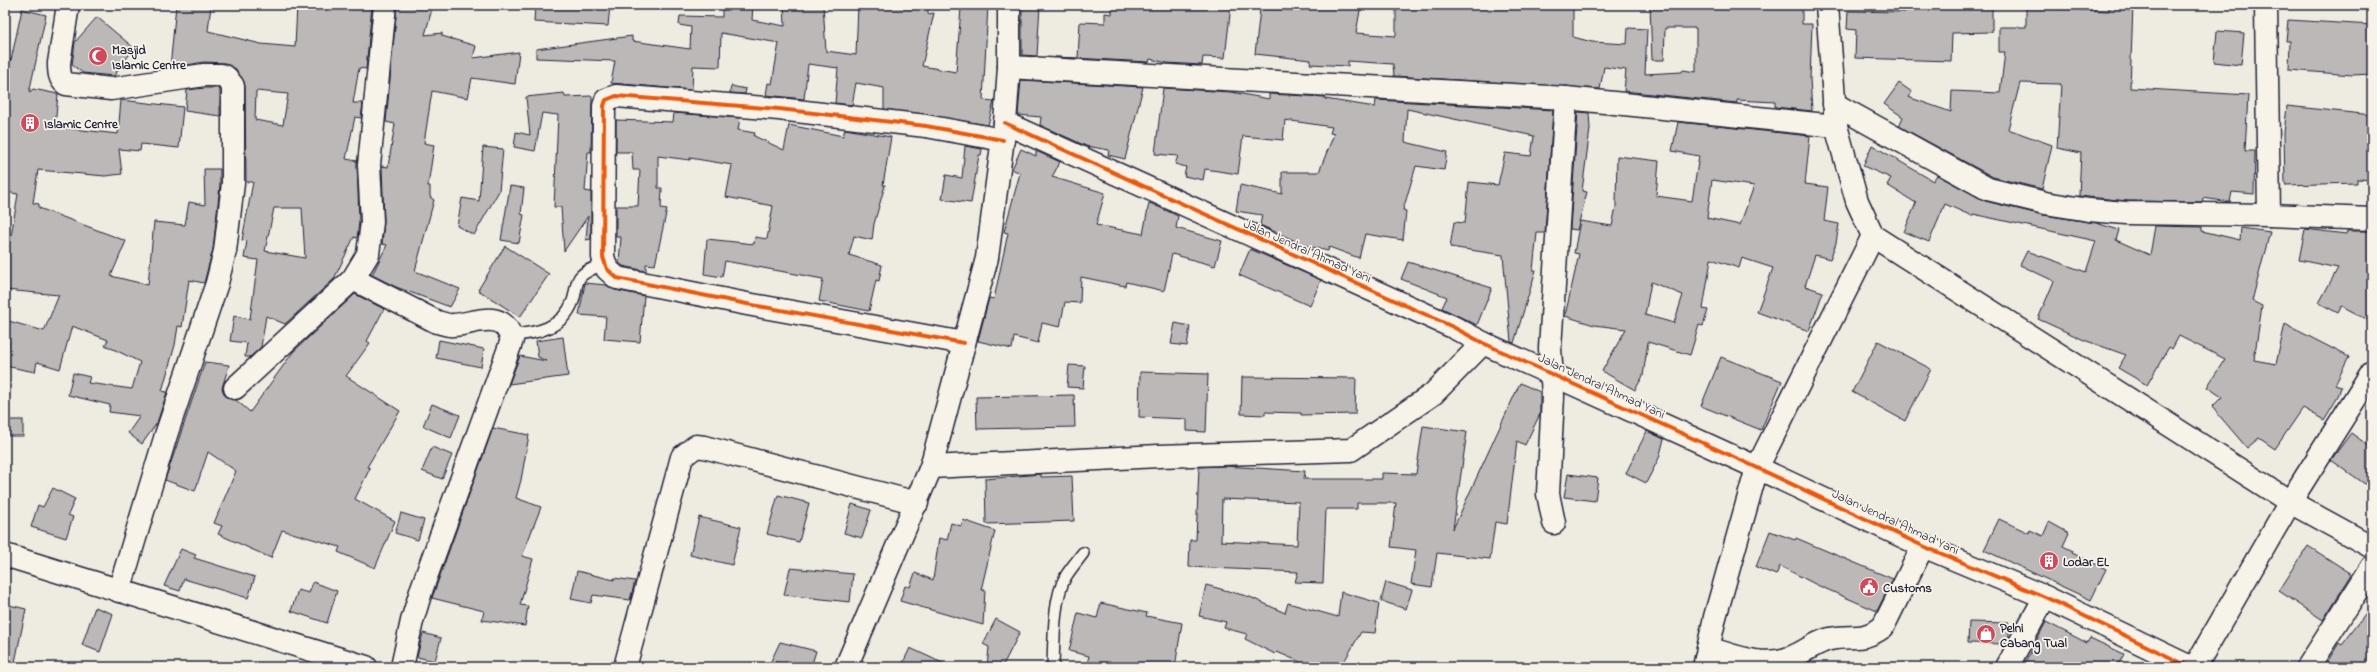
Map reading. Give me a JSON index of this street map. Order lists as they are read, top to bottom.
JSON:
{
  "streets": {
    "main road": ["Jalan Jendral Ahmad Yani"]
  },
  "places": {
    "mosque": ["Masjid Islamic Centre"],
    "building": ["Islamic Centre", "Lodar EL"],
    "public building": ["Customs"],
    "shop": ["Pelni Cabang Tual"]
  }
}
